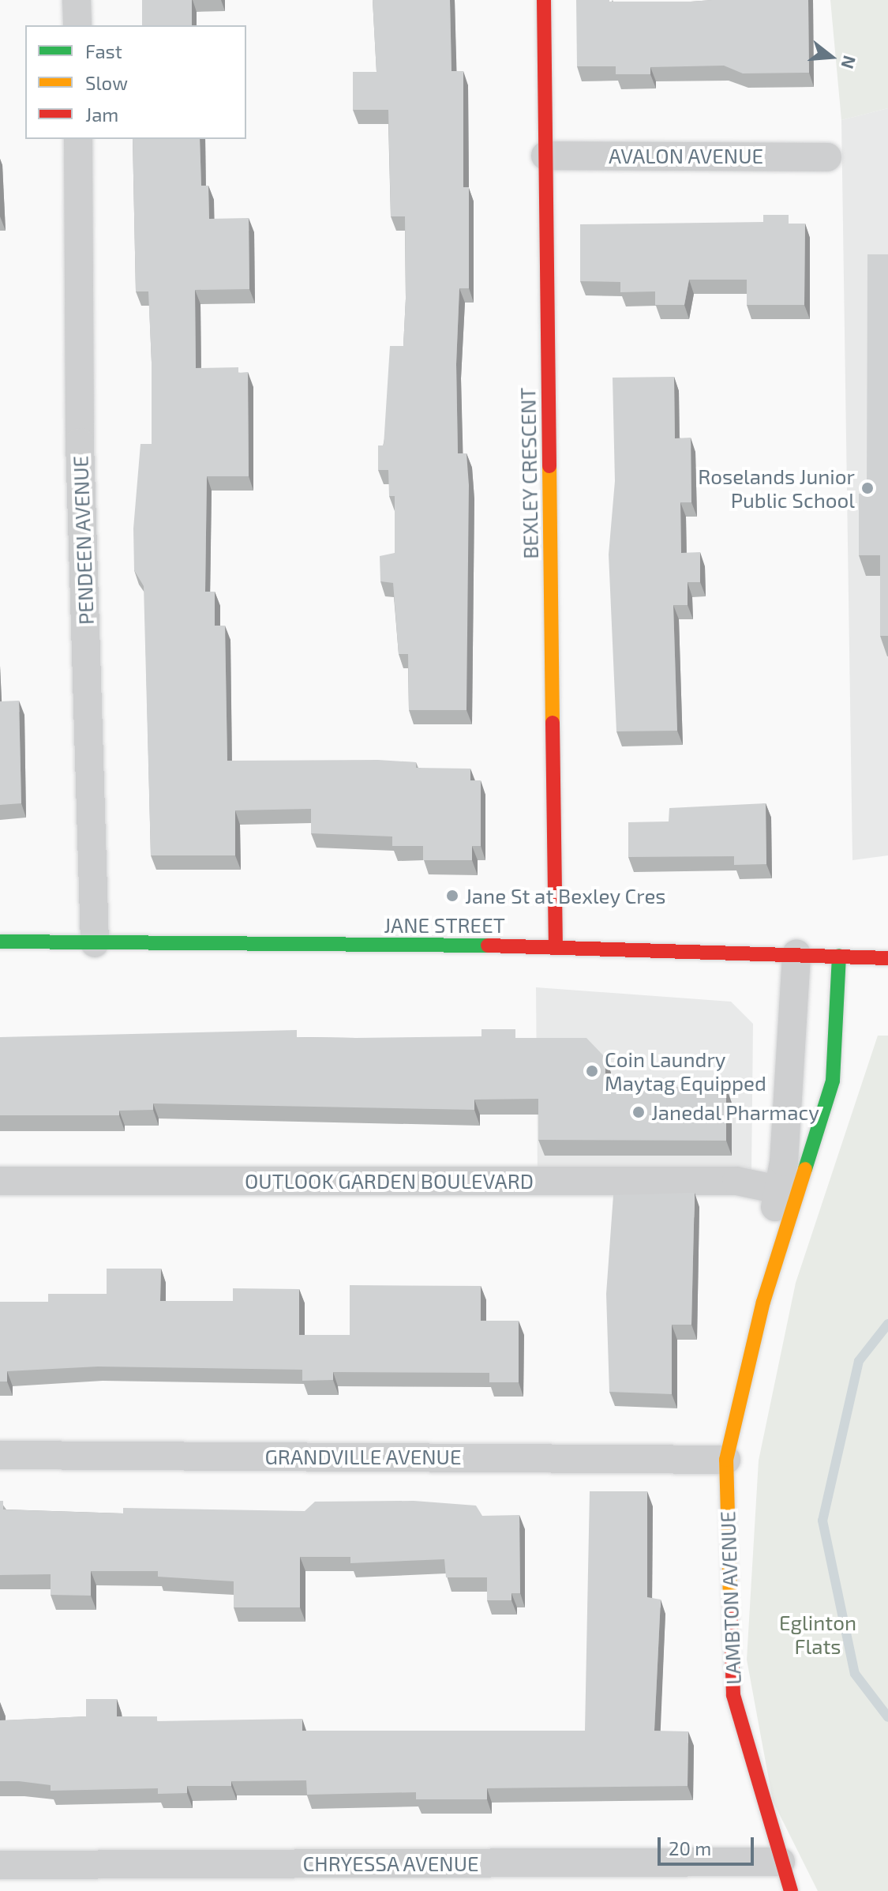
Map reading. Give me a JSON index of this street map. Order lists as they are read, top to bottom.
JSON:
{
  "streets": {
    "street": [
      "AVALON AVENUE",
      "BEXLEY CRESCENT",
      "PENDEEN AVENUE",
      "JANE STREET",
      "OUTLOOK GARDEN BOULEVARD",
      "GRANDVILLE AVENUE",
      "LAMBTON AVENUE",
      "CHRYESSA AVENUE"
    ]
  },
  "crossings": [
    ["AVALON AVENUE", "BEXLEY CRESCENT"],
    ["BEXLEY CRESCENT", "JANE STREET"],
    ["PENDEEN AVENUE", "JANE STREET"],
    ["JANE STREET", "LAMBTON AVENUE"],
    ["OUTLOOK GARDEN BOULEVARD", "LAMBTON AVENUE"],
    ["GRANDVILLE AVENUE", "LAMBTON AVENUE"],
    ["LAMBTON AVENUE", "CHRYESSA AVENUE"]
  ],
  "parks": ["Eglinton Flats"],
  "places": [
    "Roselands Junior Public School",
    "Jane St at Bexley Cres",
    "Coin Laundry Maytag Equipped",
    "Janedal Pharmacy"
  ],
  "legend": ["Fast", "Slow", "Jam"],
  "scale_bar": "20 m",
  "north": "right"
}
